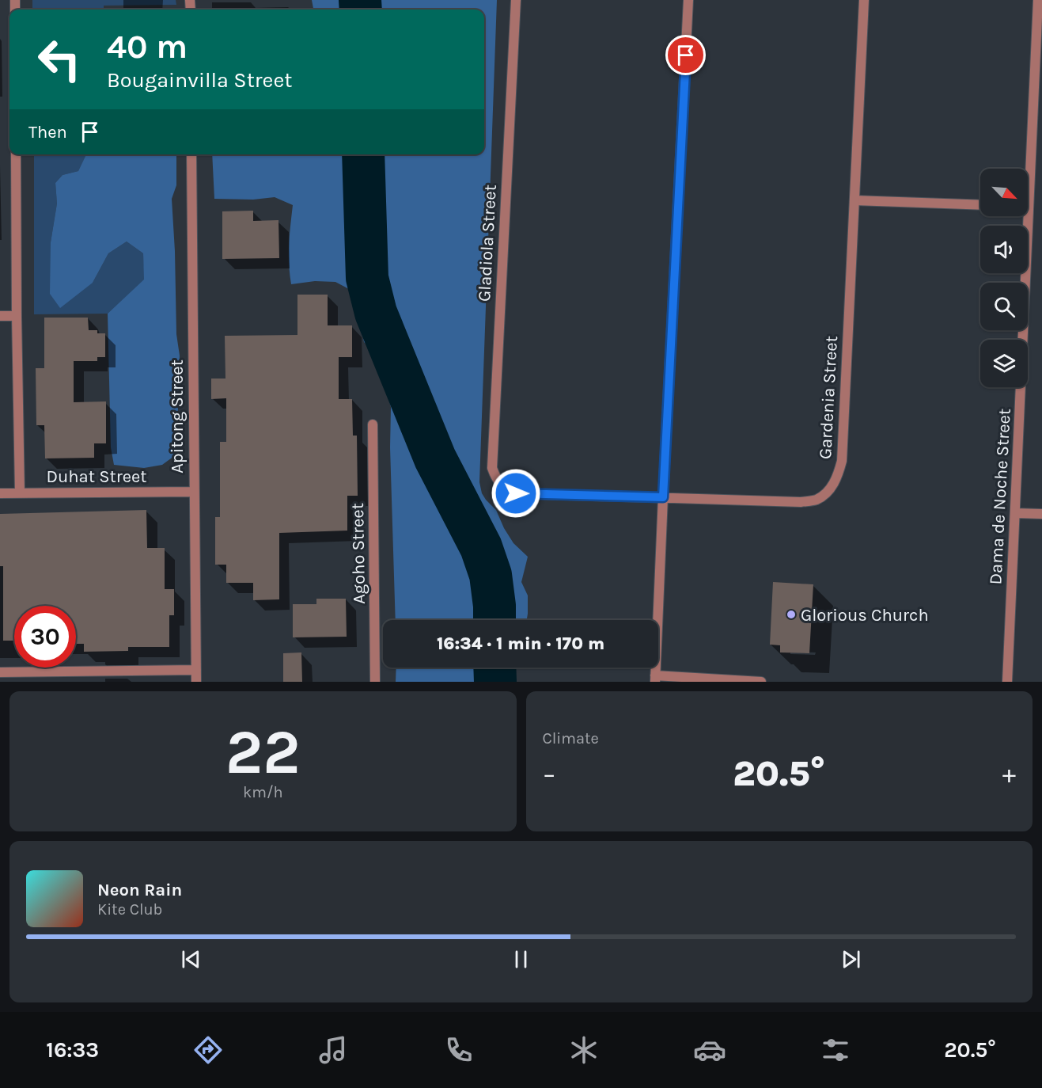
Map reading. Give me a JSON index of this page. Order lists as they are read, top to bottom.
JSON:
{
  "streets": {
    "street": [
      "Gladiola Street",
      "Gardenia Street",
      "Apitong Street",
      "Duhat Street",
      "Dama de Noche Street",
      "Agoho Street"
    ]
  },
  "crossings": [
    ["Gladiola Street", "Gardenia Street"],
    ["Apitong Street", "Duhat Street"]
  ],
  "places": ["Glorious Church"],
  "north": "bottom right",
  "page": {
    "turn": ["40 m", "Bougainvilla Street"],
    "then": "Then",
    "limit": "30",
    "trip": "16:34 · 1 min · 170 m",
    "tile": [
      ["22", "km/h"],
      "Climate"
    ],
    "heat": ["−", "20.5°", "+"],
    "song": ["Neon Rain", "Kite Club"],
    "tabs": ["16:33", "20.5°"]
  }
}
